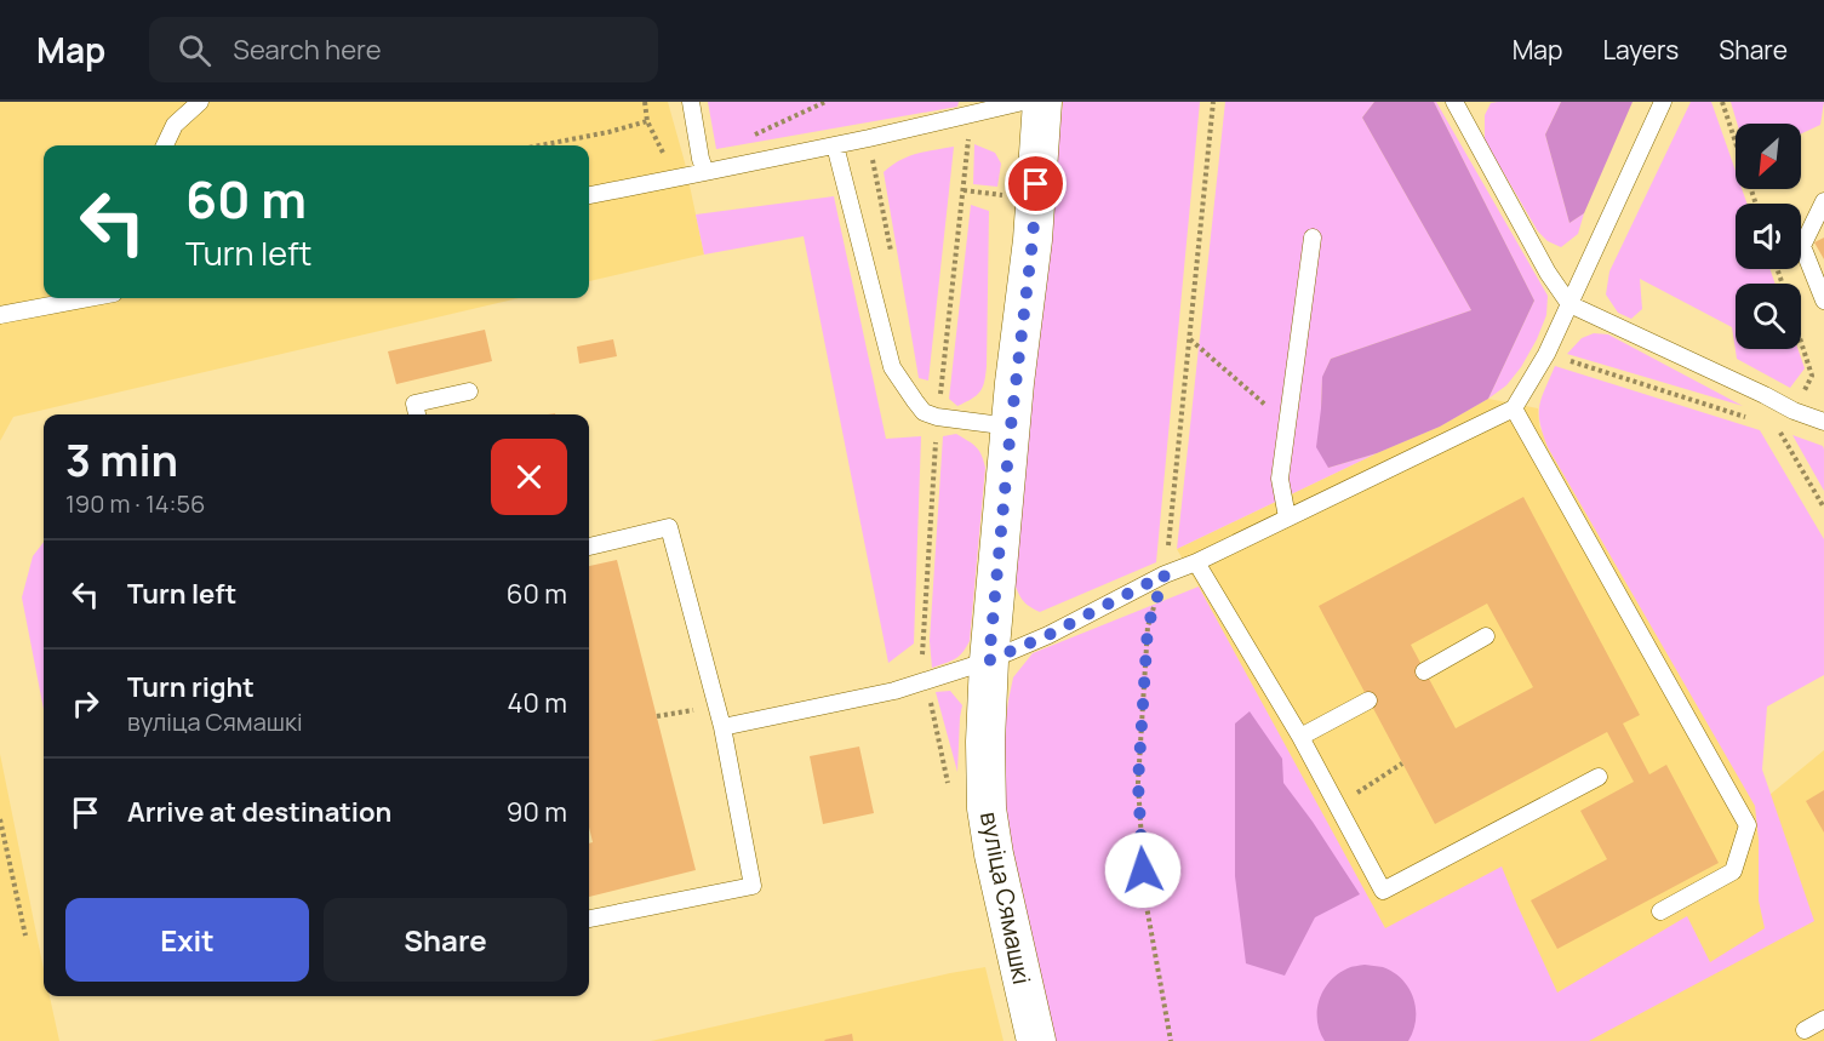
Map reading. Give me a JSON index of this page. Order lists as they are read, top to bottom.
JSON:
{
  "streets": {
    "street": ["вуліца Сямашкі"]
  },
  "north": "bottom left",
  "page": {
    "header": "Map",
    "search": "Search here",
    "nav": ["Map", "Layers", "Share"],
    "turn": ["60 m", "Turn left"],
    "heading": ["3 min", "190 m · 14:56"],
    "list": [
      {
        "name": "Turn left",
        "value": "60 m"
      },
      {
        "name": "Turn right",
        "note": "вуліца Сямашкі",
        "value": "40 m"
      },
      {
        "name": "Arrive at destination",
        "value": "90 m"
      }
    ],
    "buttons": ["Exit", "Share"]
  }
}
